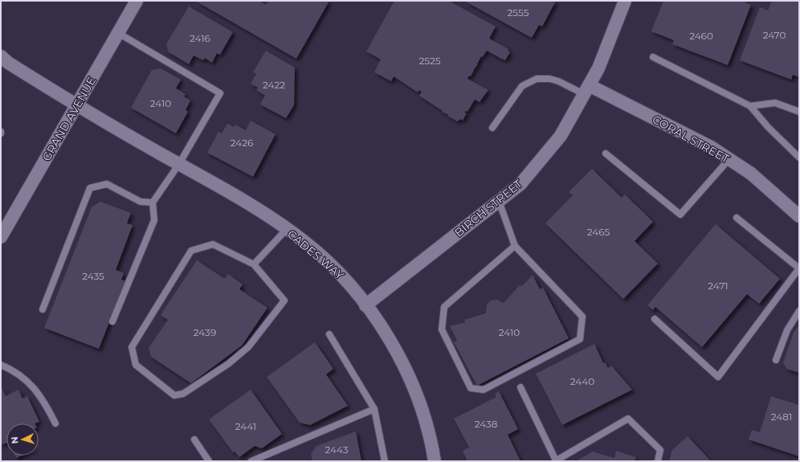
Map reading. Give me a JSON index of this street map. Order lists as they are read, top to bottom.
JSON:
{
  "streets": {
    "street": [
      "GRAND AVENUE",
      "CORAL STREET",
      "BIRCH STREET",
      "CADES WAY"
    ]
  },
  "crossings": [
    ["GRAND AVENUE", "CADES WAY"],
    ["CORAL STREET", "BIRCH STREET"],
    ["BIRCH STREET", "CADES WAY"]
  ],
  "house_numbers": [
    "2555",
    "2470",
    "2460",
    "2416",
    "2525",
    "2422",
    "2410",
    "2426",
    "2465",
    "2435",
    "2471",
    "2439",
    "2410",
    "2440",
    "2481",
    "2438",
    "2441",
    "2443"
  ],
  "north": "left"
}
